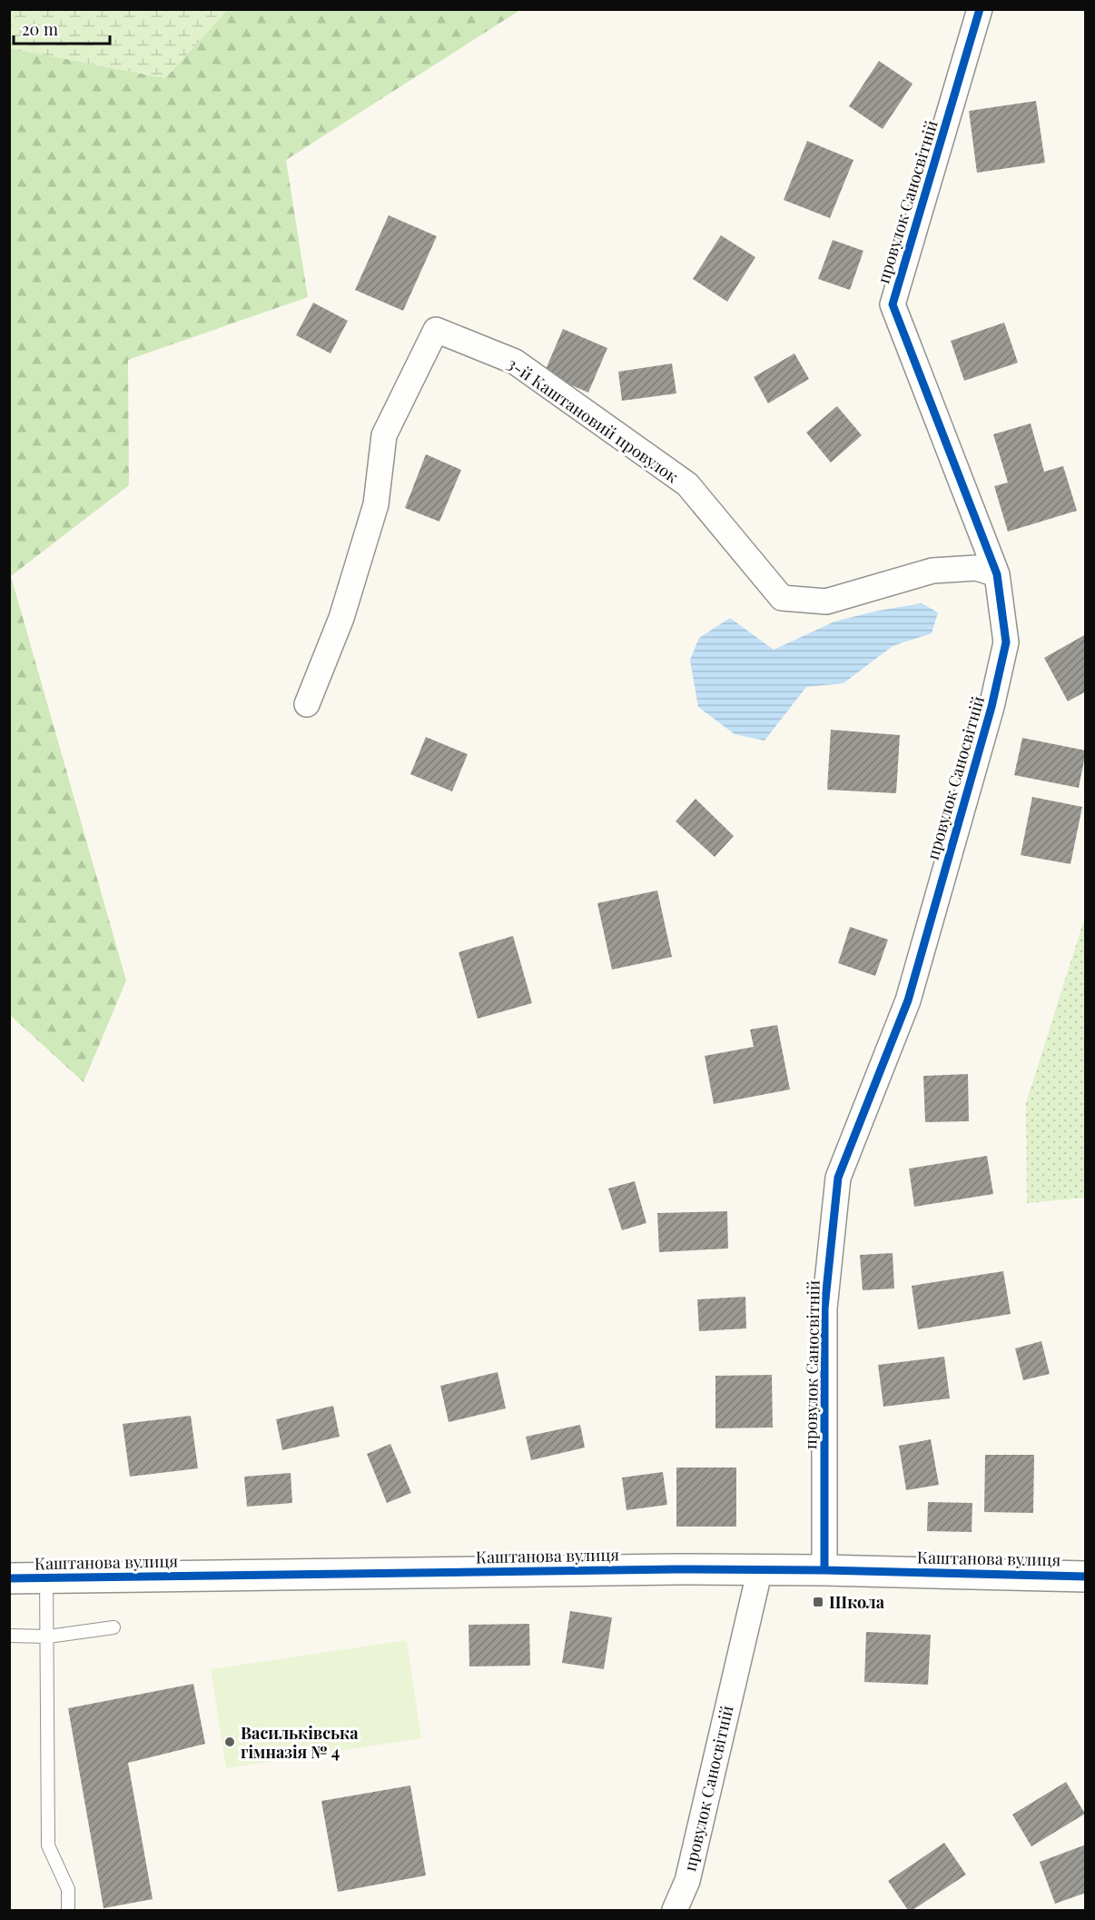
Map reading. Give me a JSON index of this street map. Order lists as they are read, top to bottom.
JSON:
{
  "streets": {
    "street": ["провулок Саносвітній", "3-й Каштановий провулок", "Каштанова вулиця"]
  },
  "crossings": [
    ["провулок Саносвітній", "3-й Каштановий провулок"],
    ["провулок Саносвітній", "Каштанова вулиця"]
  ],
  "places": {
    "transit": ["Школа"],
    "other": ["Васильківська гімназія № 4"]
  },
  "scale_bar": "20 m"
}
